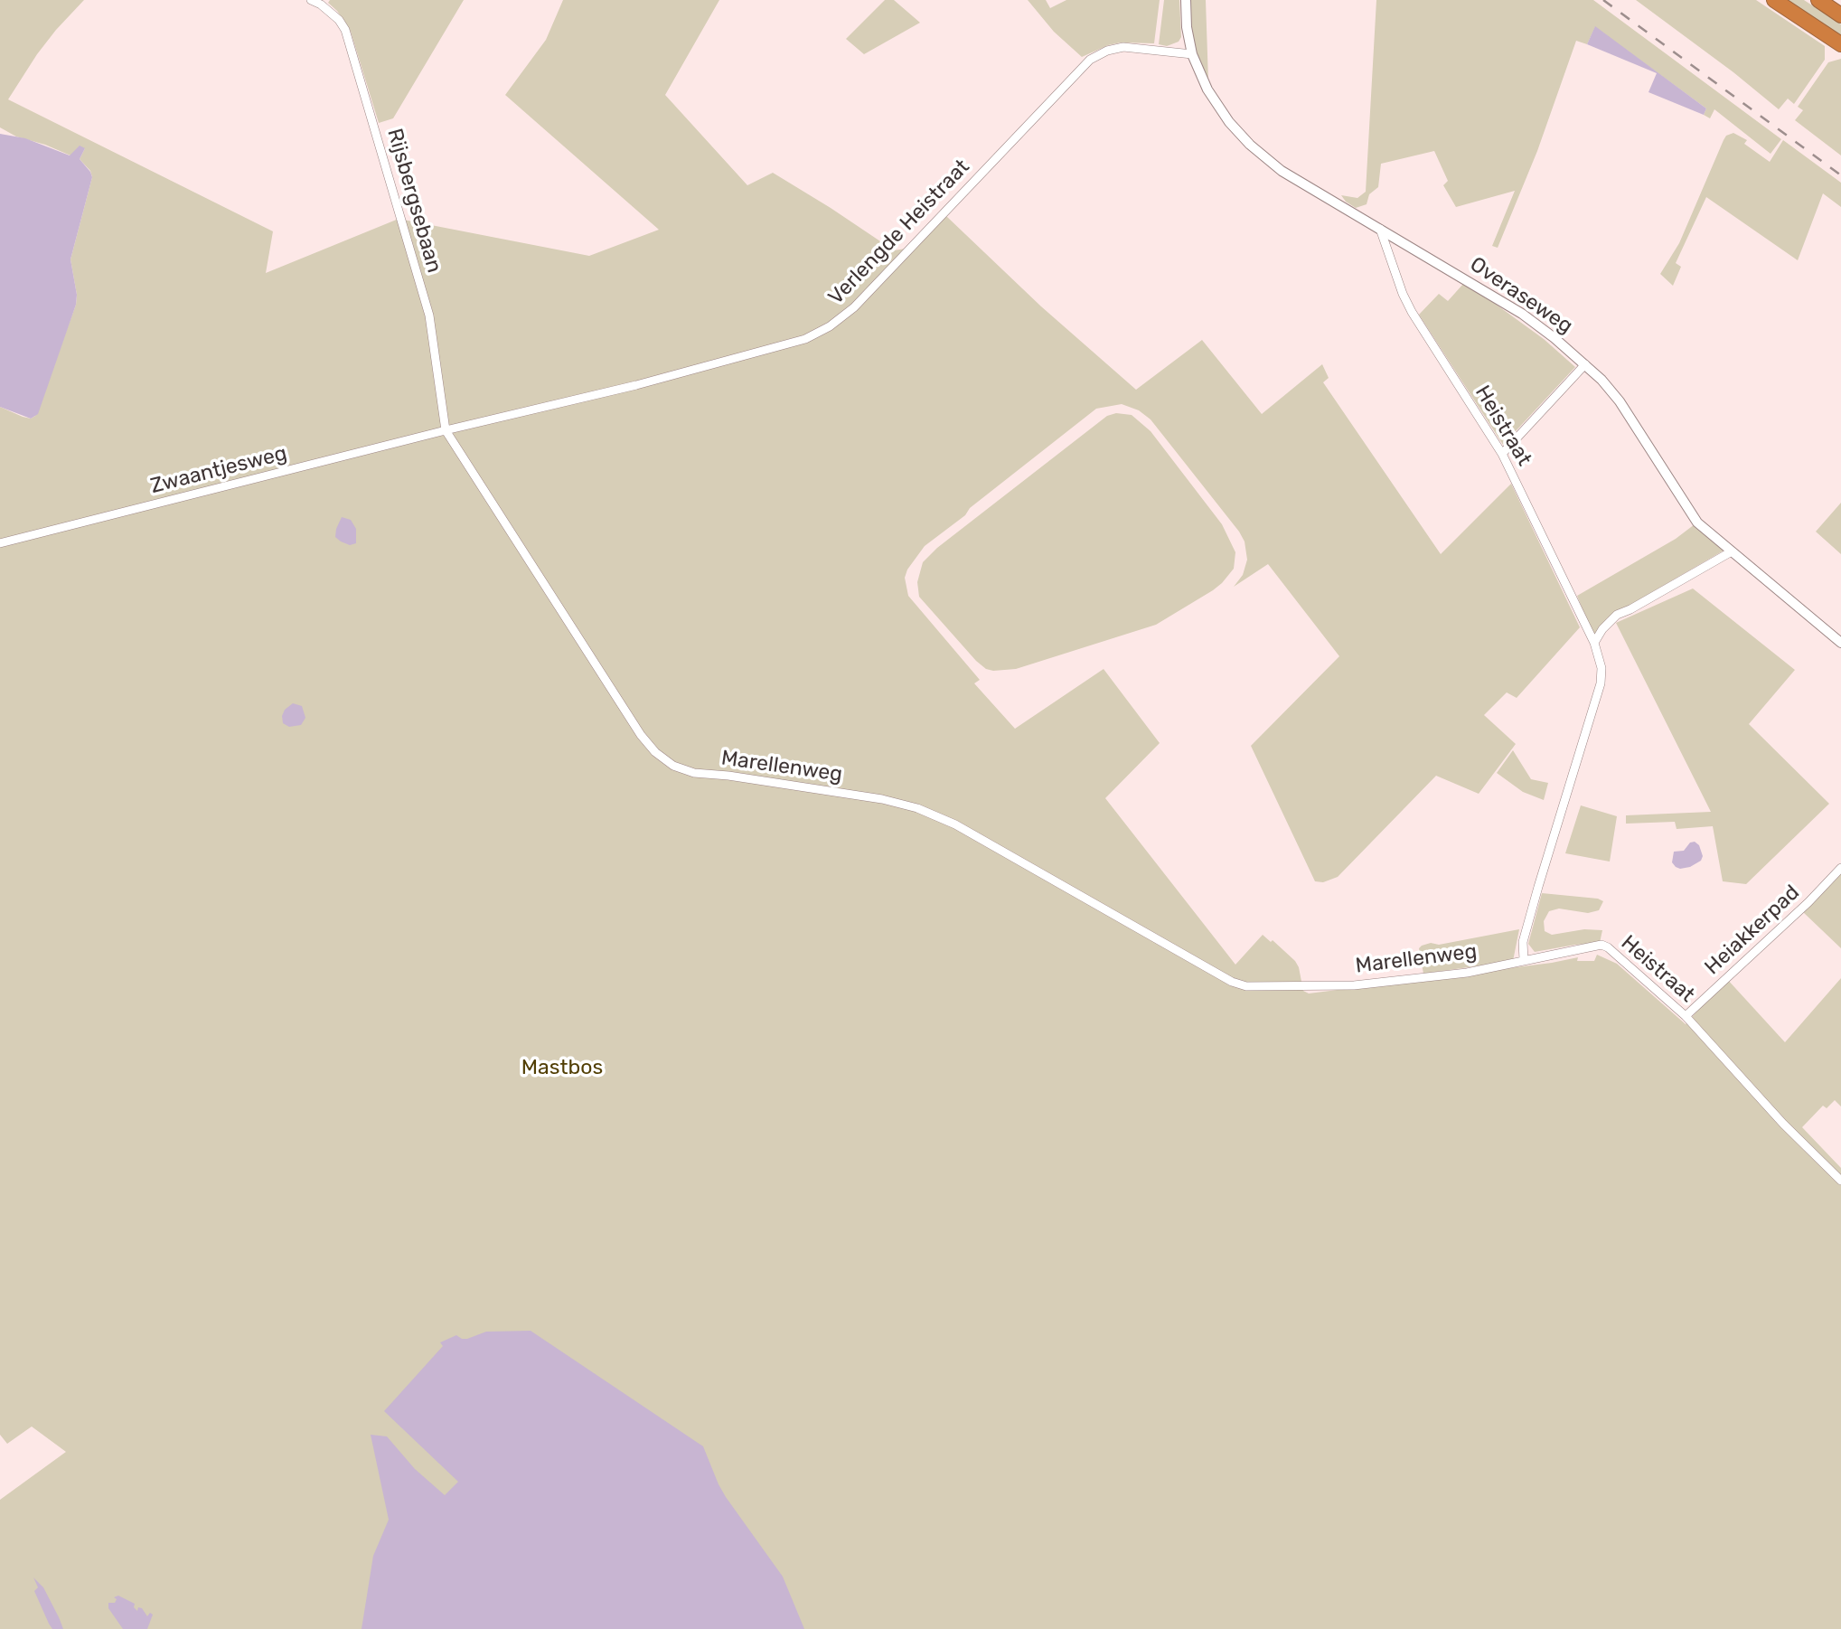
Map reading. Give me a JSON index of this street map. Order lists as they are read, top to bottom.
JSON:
{
  "streets": {
    "street": [
      "Rijsbergsebaan",
      "Verlengde Heistraat",
      "Overaseweg",
      "Heistraat",
      "Zwaantjesweg",
      "Marellenweg",
      "Heiakkerpad"
    ]
  },
  "crossings": [
    ["Rijsbergsebaan", "Verlengde Heistraat"],
    ["Rijsbergsebaan", "Zwaantjesweg"],
    ["Rijsbergsebaan", "Marellenweg"],
    ["Verlengde Heistraat", "Overaseweg"],
    ["Verlengde Heistraat", "Zwaantjesweg"],
    ["Verlengde Heistraat", "Marellenweg"],
    ["Overaseweg", "Heistraat"],
    ["Heistraat", "Marellenweg"],
    ["Heistraat", "Heiakkerpad"],
    ["Zwaantjesweg", "Marellenweg"]
  ],
  "parks": ["Mastbos"]
}
